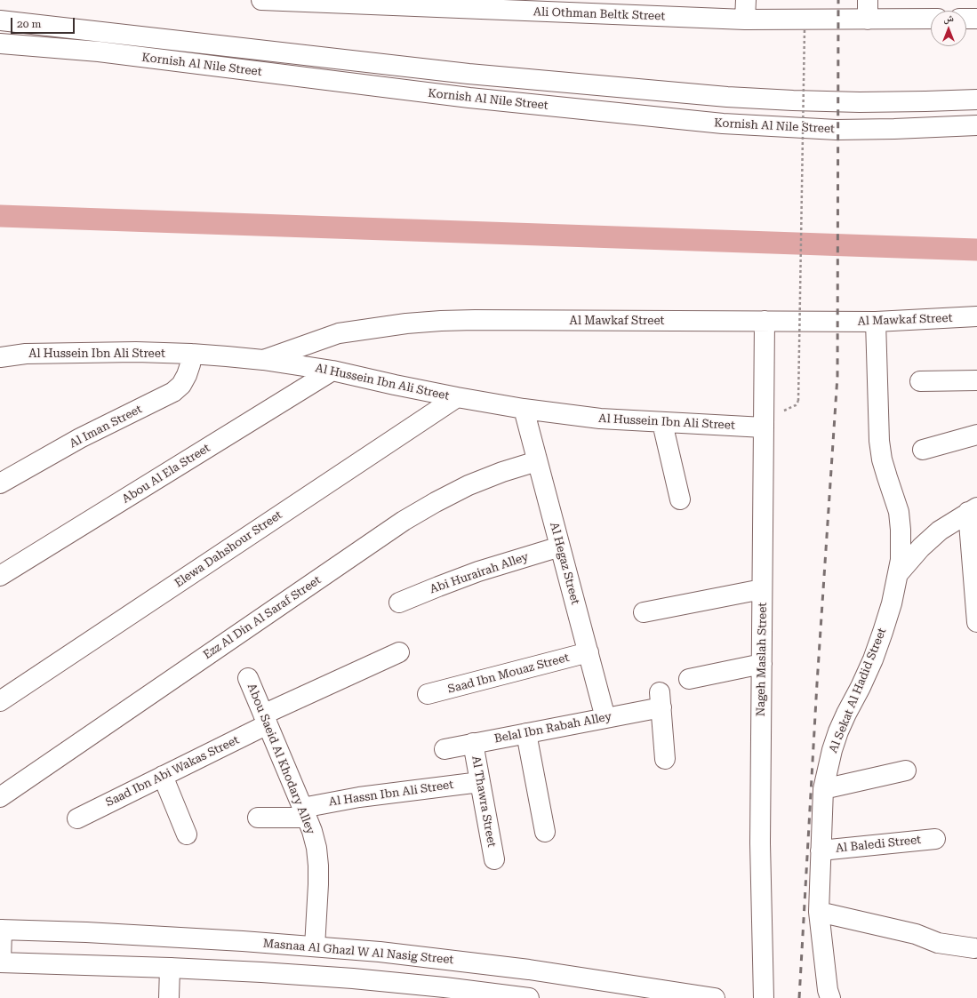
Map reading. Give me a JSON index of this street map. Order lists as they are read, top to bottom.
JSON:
{
  "streets": {
    "street": [
      "Ali Othman Beltk Street",
      "Kornish Al Nile Street",
      "Al Mawkaf Street",
      "Al Hussein Ibn Ali Street",
      "Al Iman Street",
      "Abou Al Ela Street",
      "Elewa Dahshour Street",
      "Al Hegaz Street",
      "Abi Hurairah Alley",
      "Ezz Al Din Al Saraf Street",
      "Nageh Maslah Street",
      "Saad Ibn Mouaz Street",
      "Al Sekat Al Hadid Street",
      "Belal Ibn Rabah Alley",
      "Abou Saeid Al Khodary Alley",
      "Saad Ibn Abi Wakas Street",
      "Al Hassn Ibn Ali Street",
      "Al Thawra Street",
      "Al Baledi Street",
      "Masnaa Al Ghazl W Al Nasig Street"
    ]
  },
  "crossings": [
    ["Al Mawkaf Street", "Al Hussein Ibn Ali Street"],
    ["Al Mawkaf Street", "Nageh Maslah Street"],
    ["Al Mawkaf Street", "Al Sekat Al Hadid Street"],
    ["Al Hussein Ibn Ali Street", "Al Iman Street"],
    ["Al Hussein Ibn Ali Street", "Abou Al Ela Street"],
    ["Al Hussein Ibn Ali Street", "Elewa Dahshour Street"],
    ["Al Hussein Ibn Ali Street", "Al Hegaz Street"],
    ["Al Hussein Ibn Ali Street", "Nageh Maslah Street"],
    ["Al Hegaz Street", "Abi Hurairah Alley"],
    ["Al Hegaz Street", "Ezz Al Din Al Saraf Street"],
    ["Al Hegaz Street", "Saad Ibn Mouaz Street"],
    ["Al Hegaz Street", "Belal Ibn Rabah Alley"],
    ["Al Sekat Al Hadid Street", "Al Baledi Street"],
    ["Belal Ibn Rabah Alley", "Al Thawra Street"],
    ["Abou Saeid Al Khodary Alley", "Saad Ibn Abi Wakas Street"],
    ["Abou Saeid Al Khodary Alley", "Al Hassn Ibn Ali Street"],
    ["Abou Saeid Al Khodary Alley", "Masnaa Al Ghazl W Al Nasig Street"],
    ["Al Hassn Ibn Ali Street", "Al Thawra Street"]
  ],
  "scale_bar": "20 m",
  "north": "top"
}
